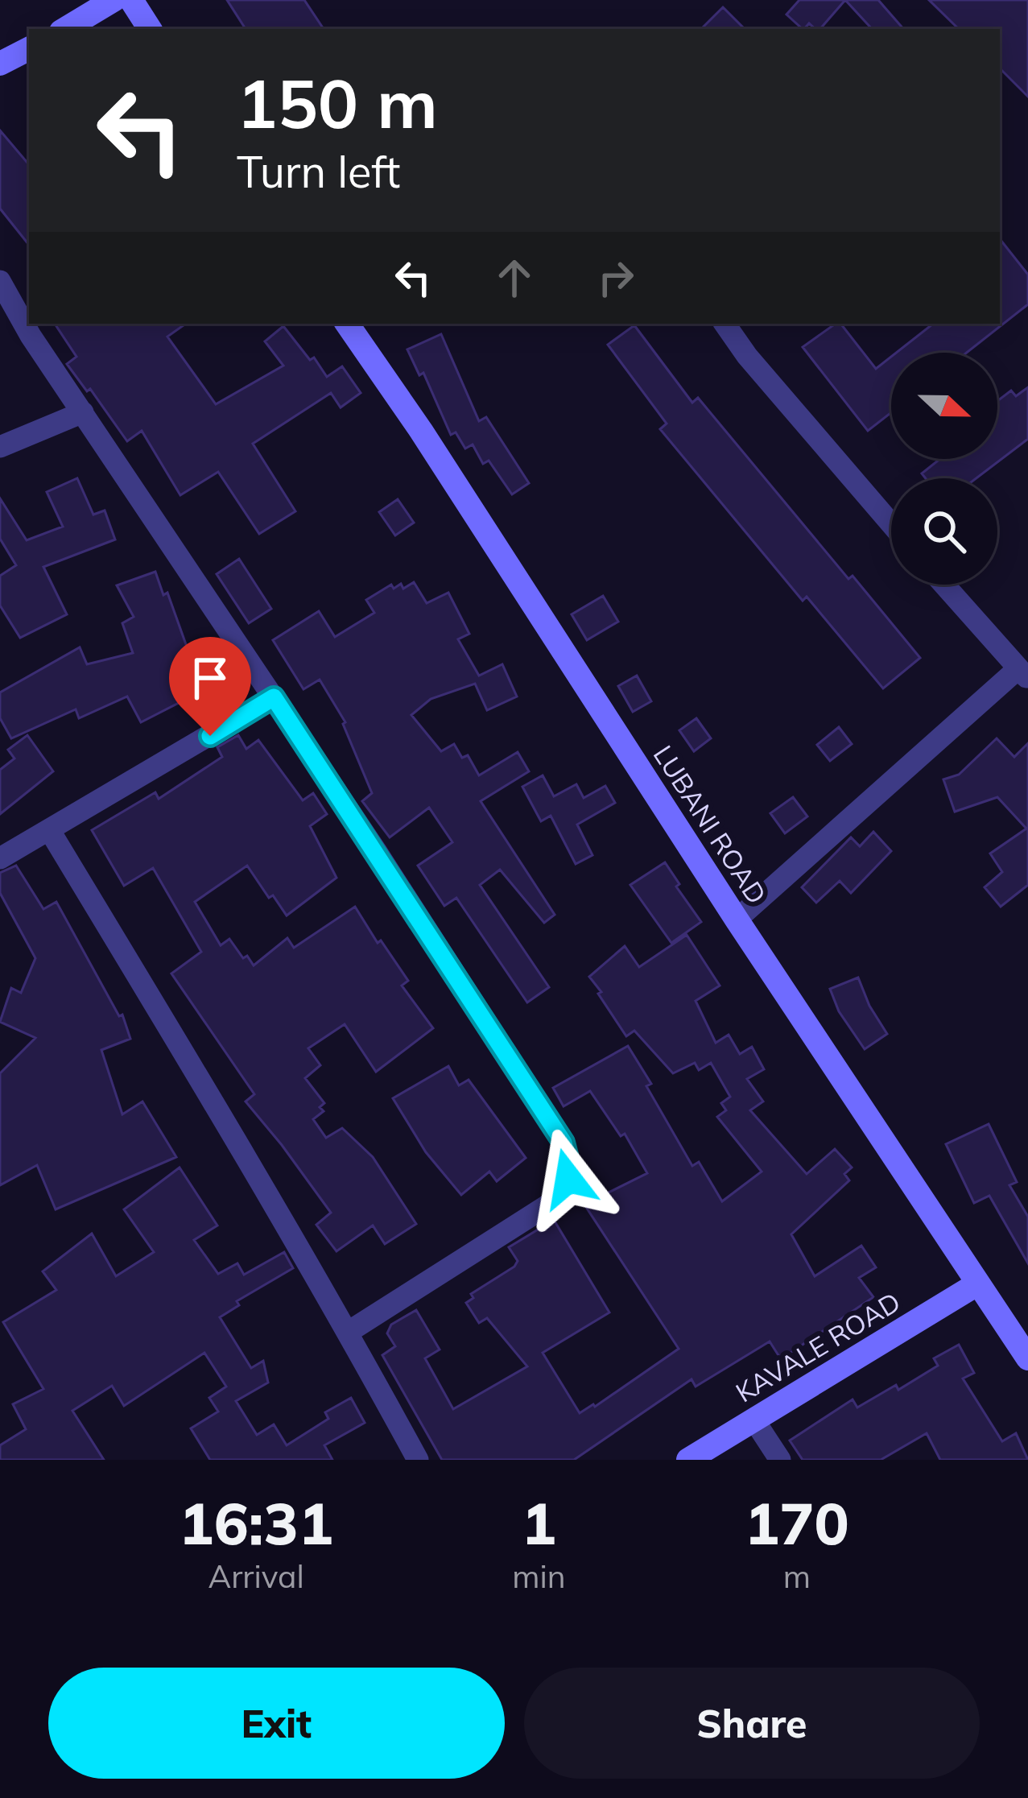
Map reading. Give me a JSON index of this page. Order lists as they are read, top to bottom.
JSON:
{
  "streets": {
    "street": ["LUBANI ROAD", "KAVALE ROAD"]
  },
  "crossings": [
    ["LUBANI ROAD", "KAVALE ROAD"]
  ],
  "north": "right",
  "page": {
    "turn": ["150 m", "Turn left"],
    "eta": [
      "16:31",
      "Arrival",
      "1",
      "min",
      "170",
      "m"
    ],
    "buttons": ["Exit", "Share"]
  }
}
